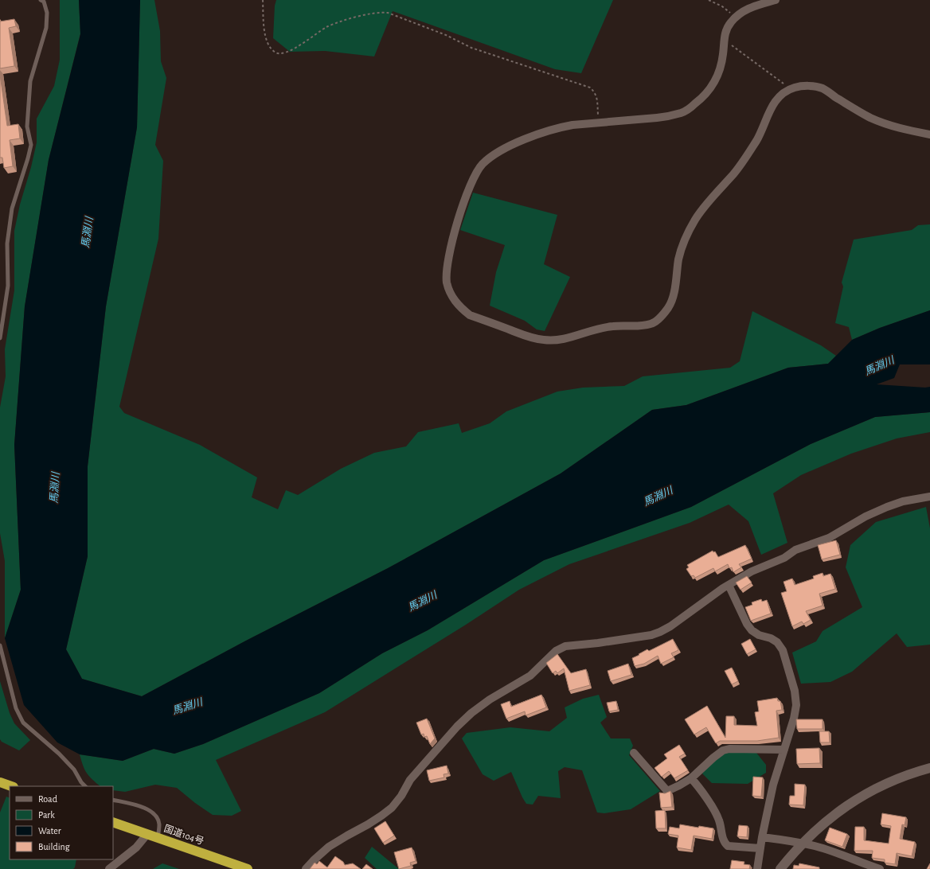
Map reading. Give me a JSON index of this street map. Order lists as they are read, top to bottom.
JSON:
{
  "streets": {
    "highway": ["国道104号"]
  },
  "water": ["馬淵川"],
  "legend": [
    "Road",
    "Park",
    "Water",
    "Building"
  ]
}
